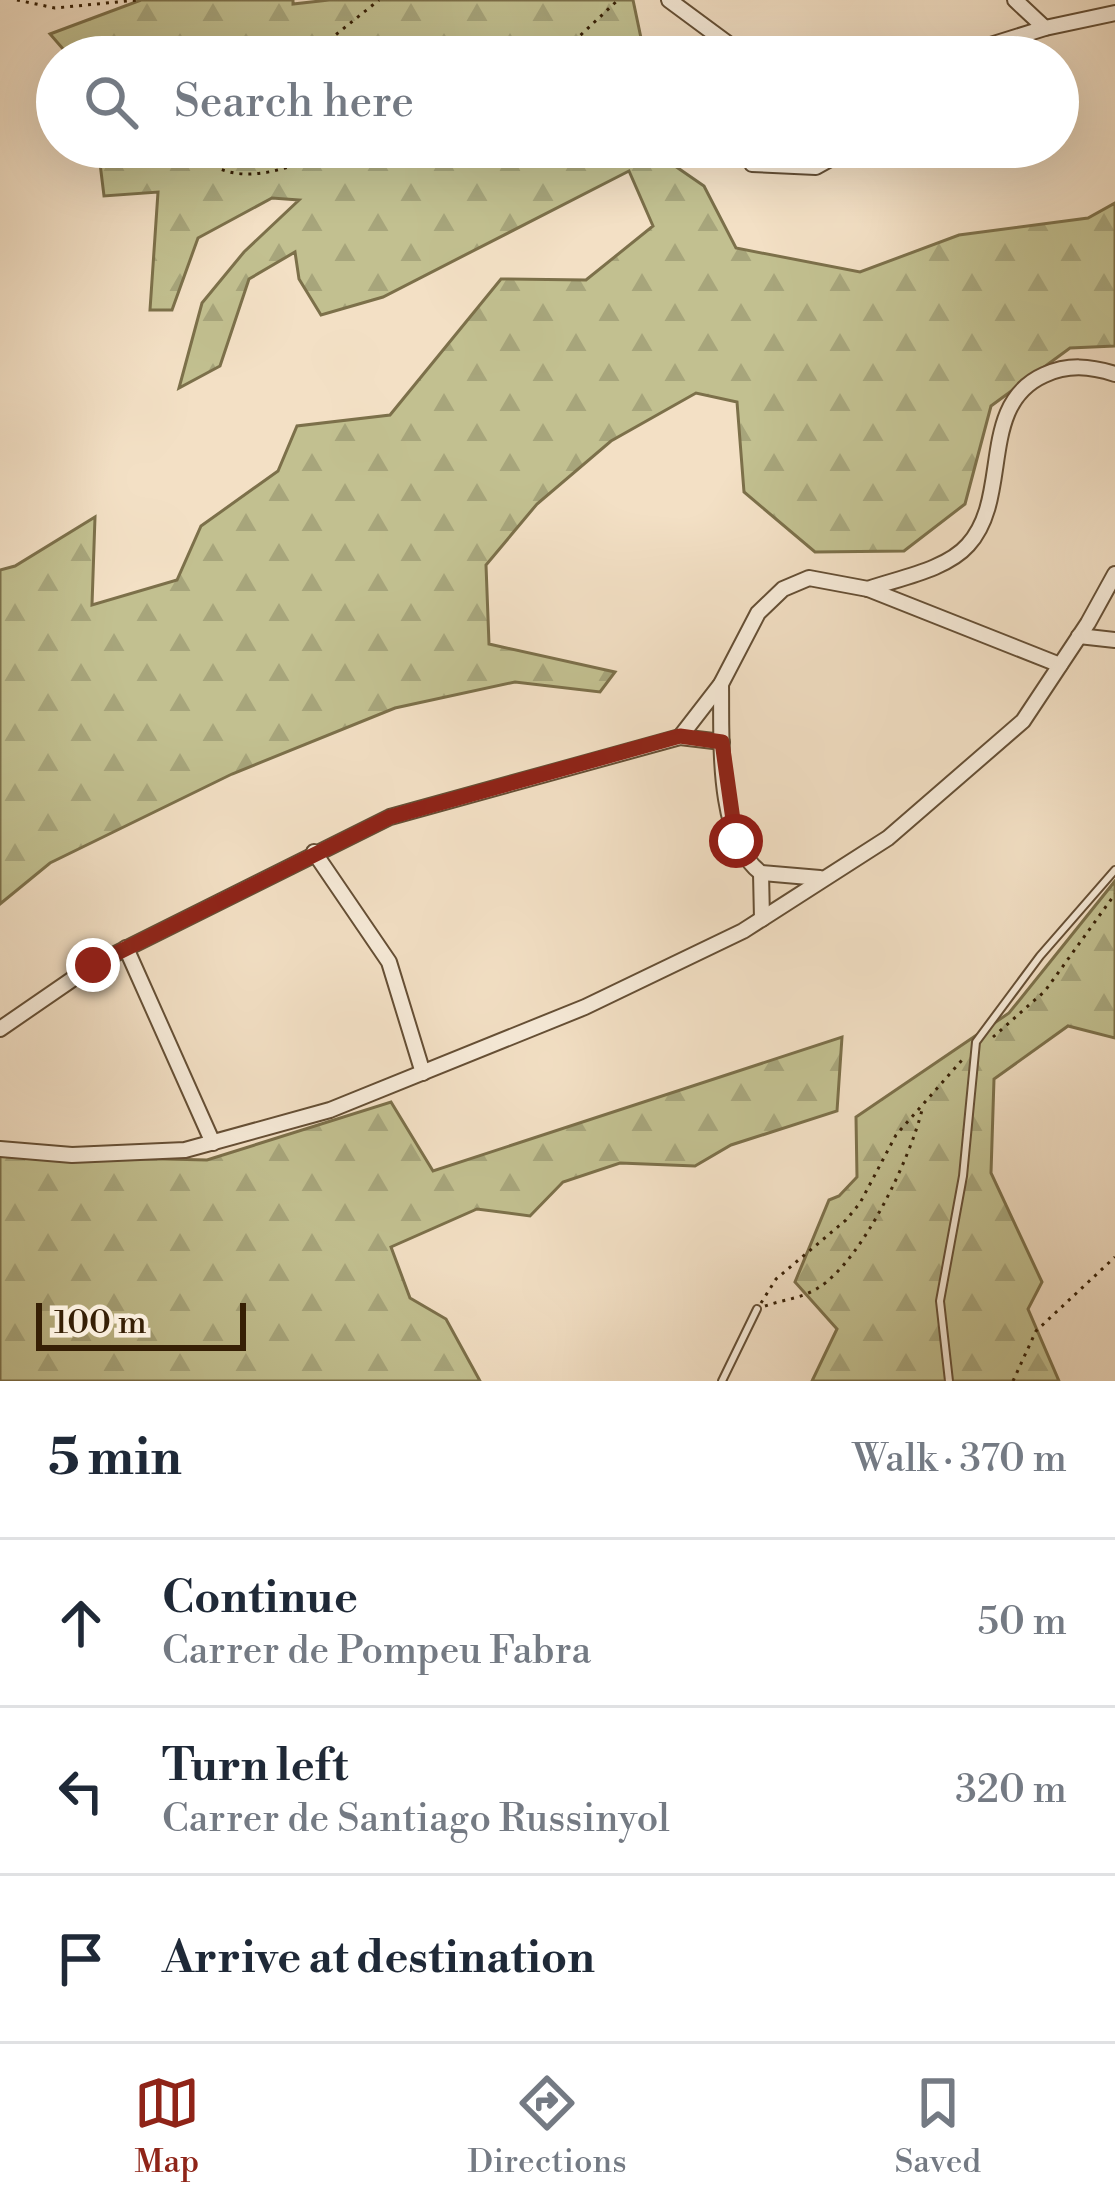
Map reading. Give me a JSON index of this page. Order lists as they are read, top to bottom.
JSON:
{
  "scale_bar": "100 m",
  "page": {
    "search": "Search here",
    "scale": "100 m",
    "heading": ["5 min", "Walk · 370 m"],
    "list": [
      ["Continue", "Carrer de Pompeu Fabra", "50 m"],
      ["Turn left", "Carrer de Santiago Russinyol", "320 m"],
      "Arrive at destination"
    ],
    "nav": ["Map", "Directions", "Saved"]
  }
}
